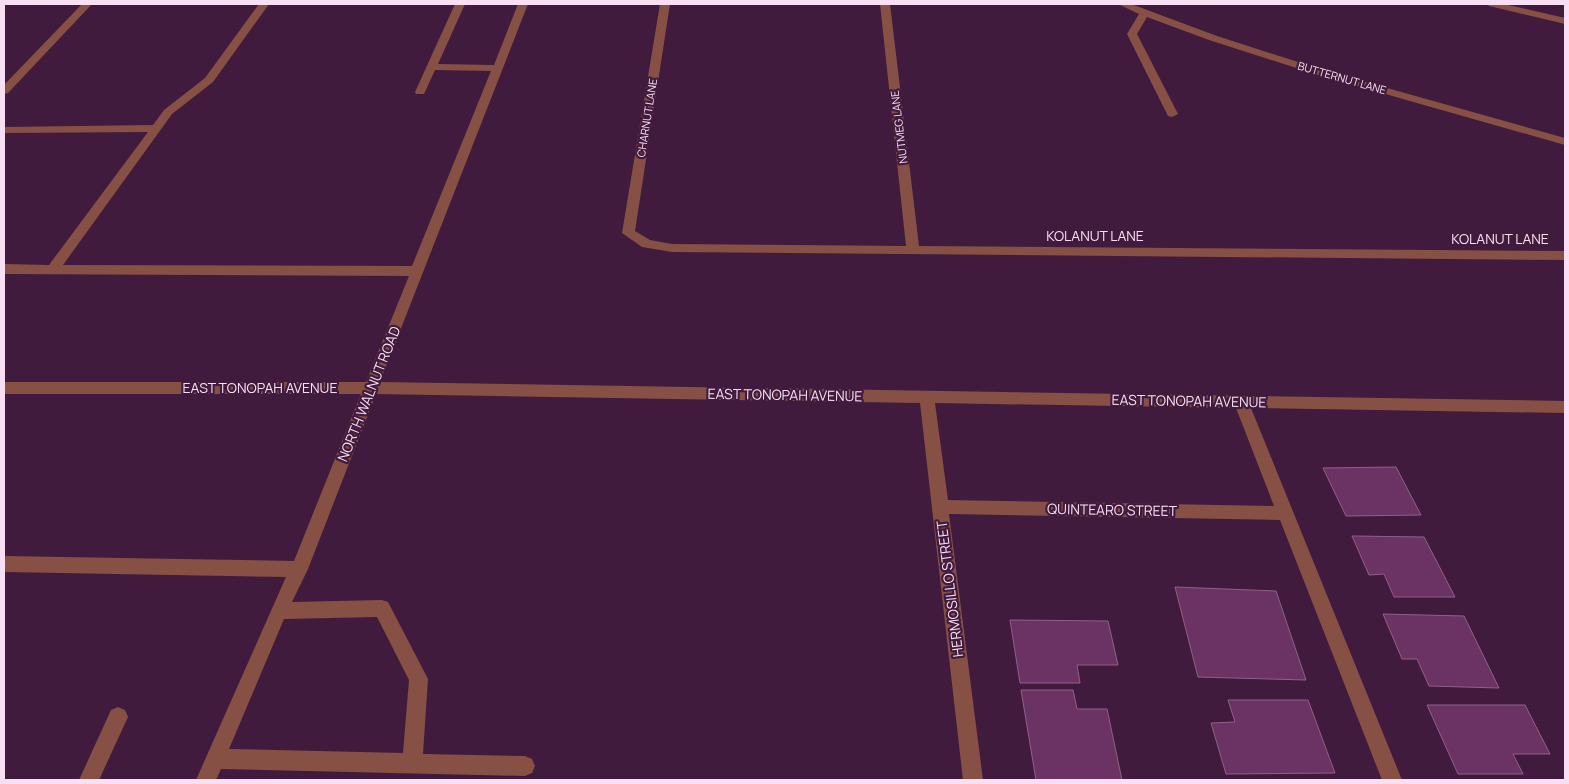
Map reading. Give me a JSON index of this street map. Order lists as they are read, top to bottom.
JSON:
{
  "streets": {
    "street": [
      "BUTTERNUT LANE",
      "CHARNUT LANE",
      "NUTMEG LANE",
      "KOLANUT LANE",
      "EAST TONOPAH AVENUE",
      "NORTH WALNUT ROAD",
      "QUINTEARO STREET",
      "HERMOSILLO STREET"
    ]
  },
  "crossings": [
    ["CHARNUT LANE", "KOLANUT LANE"],
    ["NUTMEG LANE", "KOLANUT LANE"],
    ["EAST TONOPAH AVENUE", "NORTH WALNUT ROAD"],
    ["EAST TONOPAH AVENUE", "HERMOSILLO STREET"],
    ["QUINTEARO STREET", "HERMOSILLO STREET"]
  ]
}
